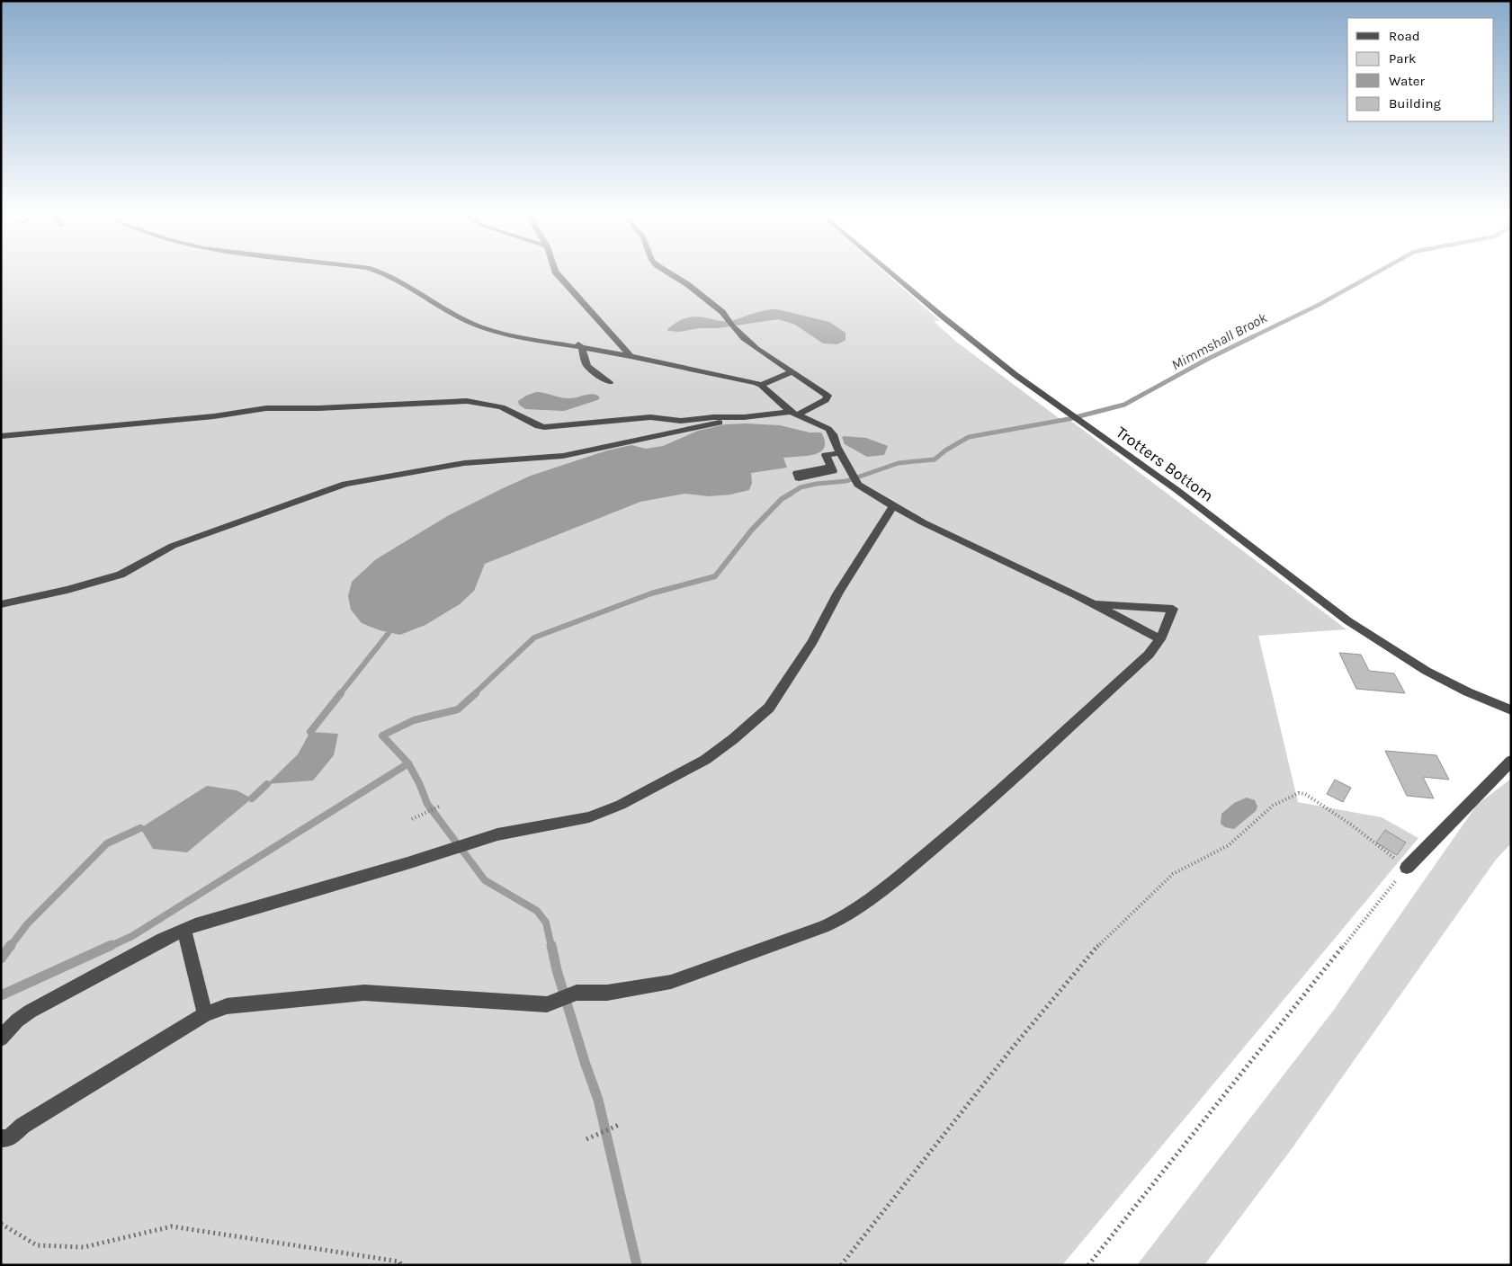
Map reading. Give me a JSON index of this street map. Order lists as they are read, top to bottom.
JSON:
{
  "streets": {
    "street": ["Trotters Bottom"]
  },
  "water": ["Mimmshall Brook"],
  "legend": [
    "Road",
    "Park",
    "Water",
    "Building"
  ]
}
